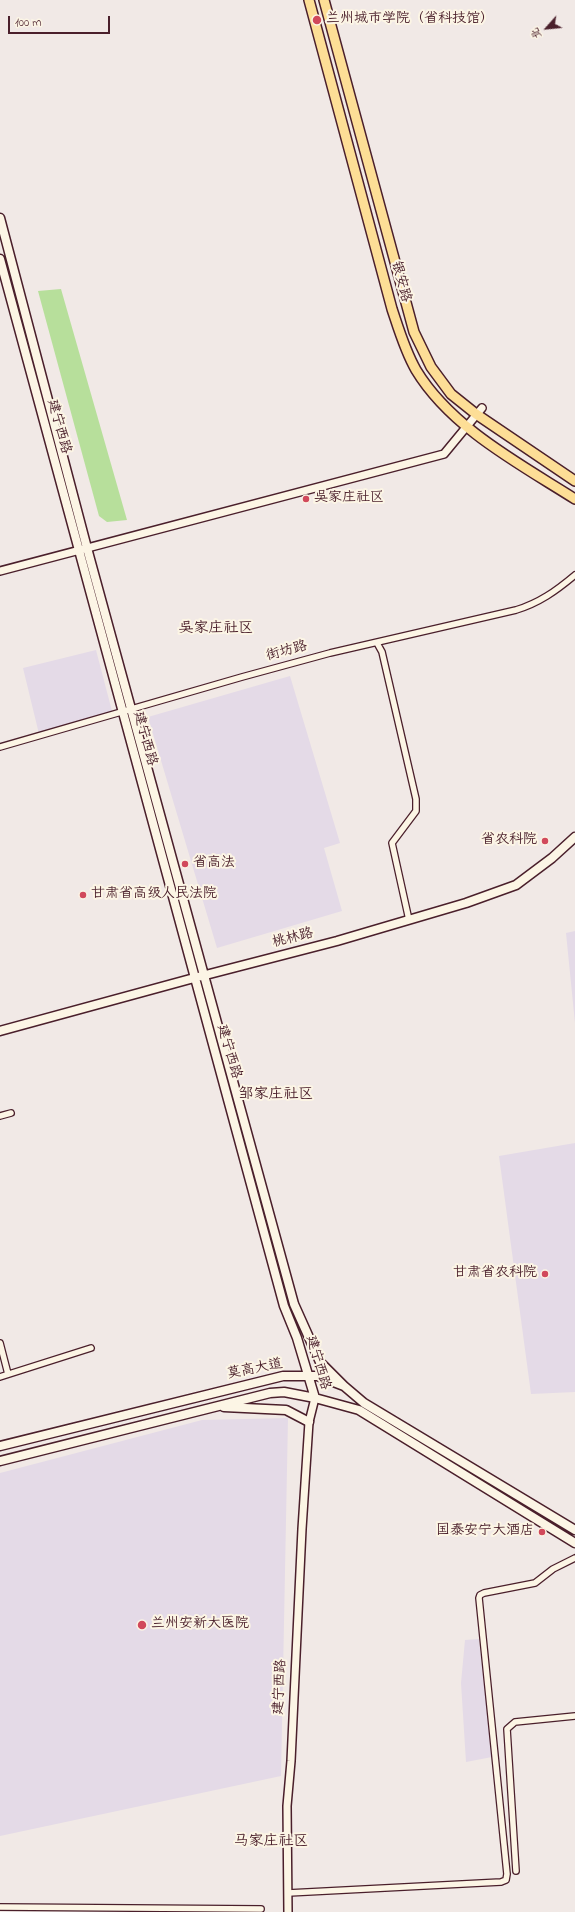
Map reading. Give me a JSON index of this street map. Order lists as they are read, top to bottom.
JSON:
{
  "streets": {
    "main road": [
      "银安路",
      "建宁西路",
      "桃林路",
      "莫高大道"
    ],
    "street": ["街坊路"]
  },
  "crossings": [
    ["建宁西路", "街坊路"],
    ["建宁西路", "桃林路"],
    ["建宁西路", "莫高大道"]
  ],
  "districts": ["吴家庄社区", "邹家庄社区", "马家庄社区"],
  "places": [
    "兰州城市学院（省科技馆）",
    "吴家庄社区",
    "省农科院",
    "省高法",
    "甘肃省高级人民法院",
    "甘肃省农科院",
    "国泰安宁大酒店",
    "兰州安新大医院"
  ],
  "scale_bar": "100 m",
  "north": "bottom left"
}
